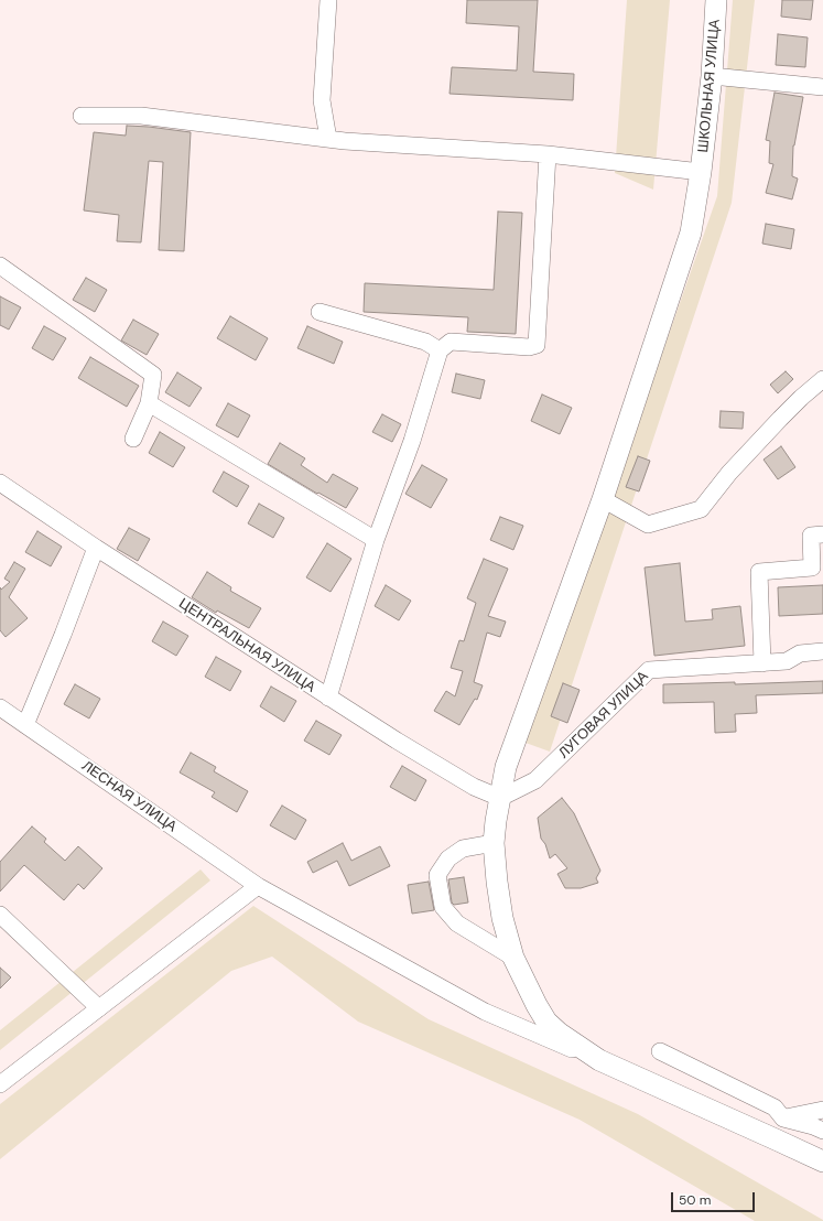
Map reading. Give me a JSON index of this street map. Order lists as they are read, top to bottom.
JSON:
{
  "streets": {
    "main road": ["ШКОЛЬНАЯ УЛИЦА"],
    "street": ["ЦЕНТРАЛЬНАЯ УЛИЦА", "ЛУГОВАЯ УЛИЦА", "ЛЕСНАЯ УЛИЦА"]
  },
  "crossings": [
    ["ШКОЛЬНАЯ УЛИЦА", "ЦЕНТРАЛЬНАЯ УЛИЦА"],
    ["ШКОЛЬНАЯ УЛИЦА", "ЛУГОВАЯ УЛИЦА"],
    ["ШКОЛЬНАЯ УЛИЦА", "ЛЕСНАЯ УЛИЦА"],
    ["ЦЕНТРАЛЬНАЯ УЛИЦА", "ЛУГОВАЯ УЛИЦА"]
  ],
  "scale_bar": "50 m"
}
